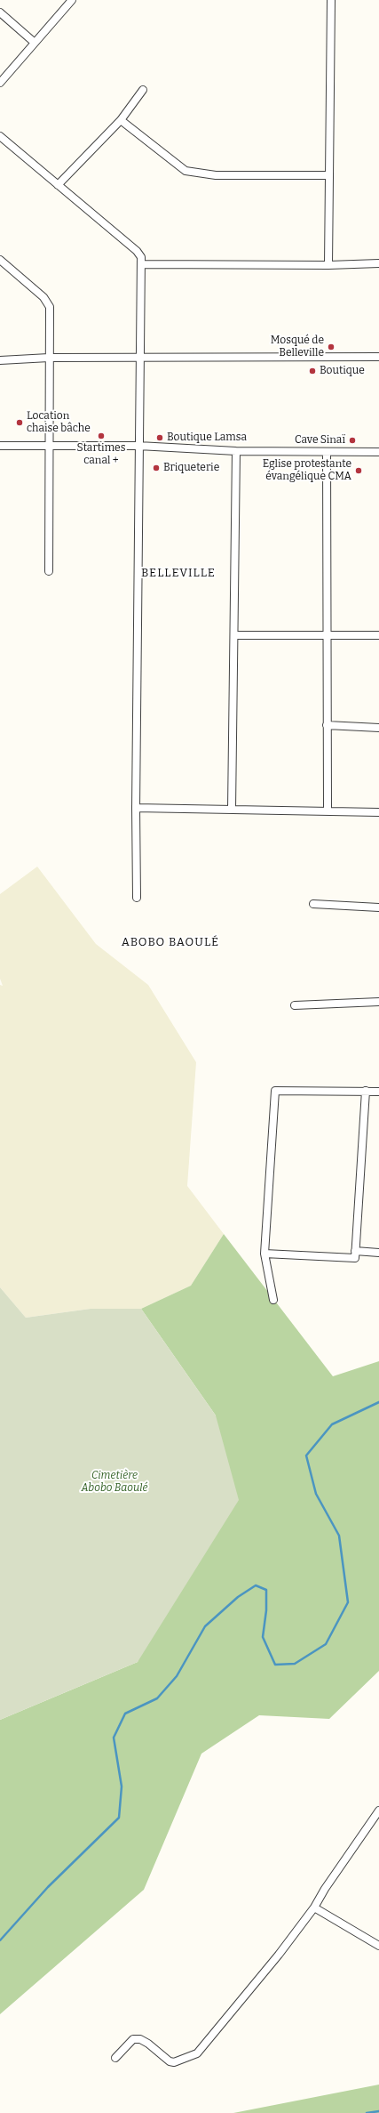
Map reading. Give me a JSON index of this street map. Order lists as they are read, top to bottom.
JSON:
{
  "districts": ["BELLEVILLE", "ABOBO BAOULÉ"],
  "parks": ["Cimetière Abobo Baoulé"],
  "places": [
    "Mosqué de Belleville",
    "Boutique",
    "Location chaise bâche",
    "Startimes canal +",
    "Boutique Lamsa",
    "Cave Sinaï",
    "Briqueterie",
    "Eglise protestante évangélique CMA"
  ]
}
